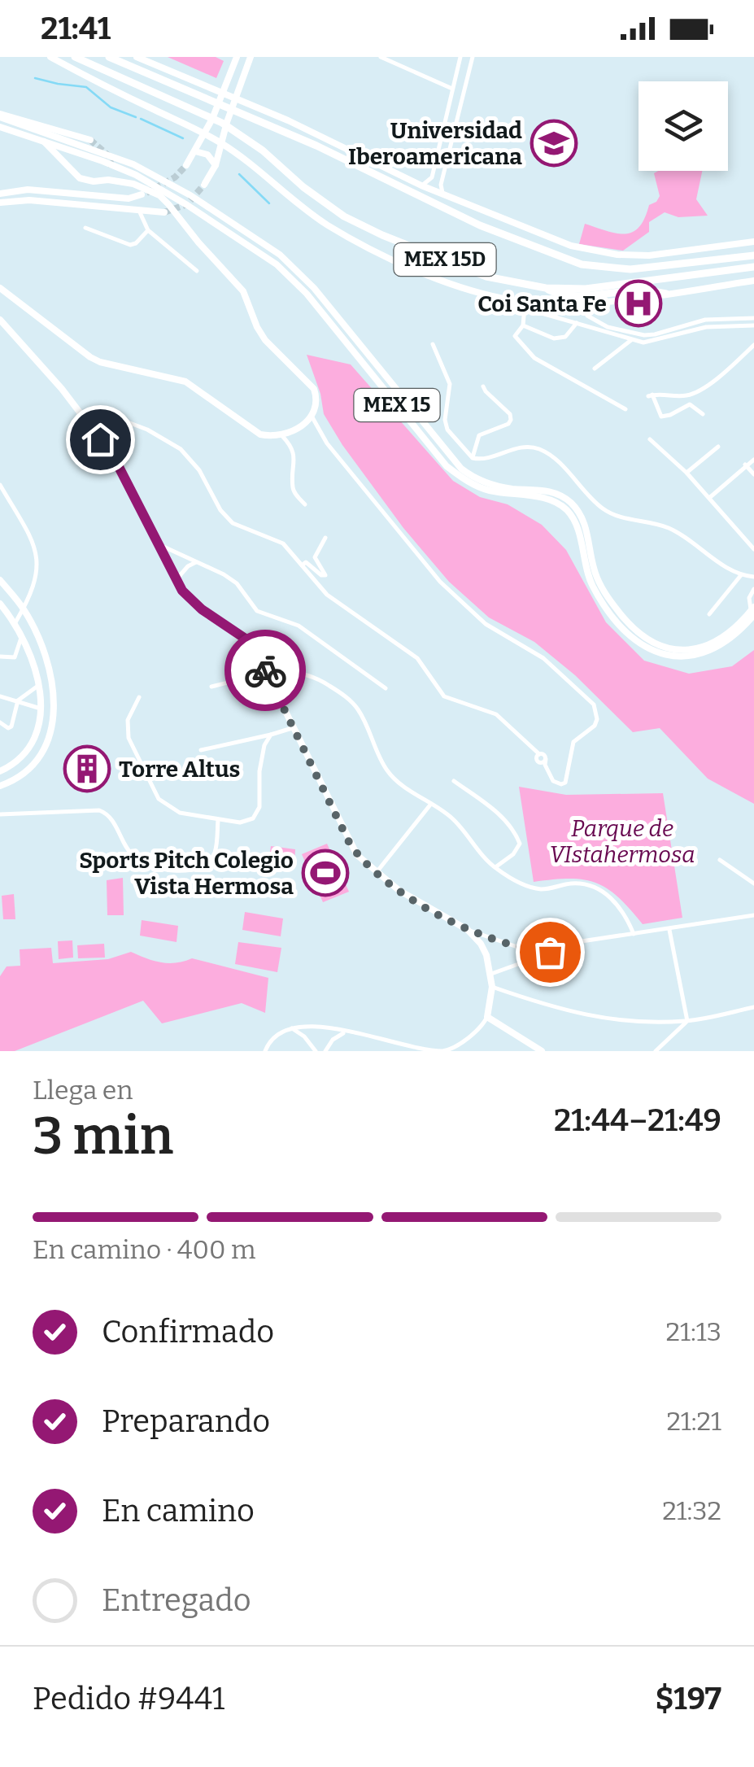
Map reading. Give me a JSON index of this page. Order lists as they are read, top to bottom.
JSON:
{
  "streets": {
    "highway": ["MEX 15D"],
    "main road": ["MEX 15"]
  },
  "parks": ["Parque de VIstahermosa"],
  "places": {
    "school or university": ["Universidad Iberoamericana"],
    "hospital": ["Coi Santa Fe"],
    "building": ["Torre Altus"],
    "sports": ["Sports Pitch Colegio Vista Hermosa"]
  },
  "page": {
    "status": "21:41",
    "heading": ["3 min", "Llega en", "21:44–21:49"],
    "panel": ["Pedido #9441", "$197"],
    "bar": "En camino · 400 m",
    "list": [
      ["Confirmado", "21:13"],
      ["Preparando", "21:21"],
      ["En camino", "21:32"],
      "Entregado"
    ]
  }
}
